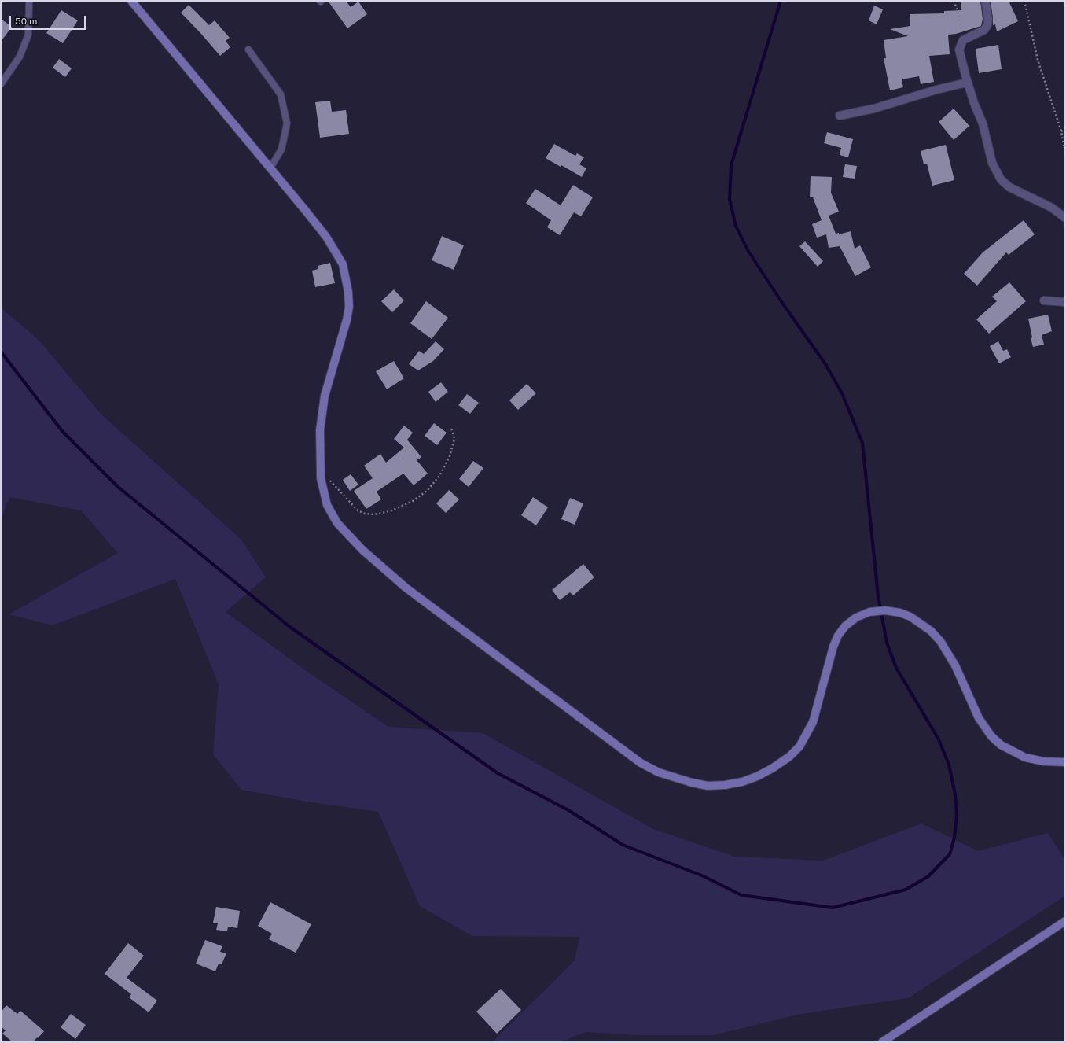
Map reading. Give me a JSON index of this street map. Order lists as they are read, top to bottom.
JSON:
{
  "scale_bar": "50 m"
}
